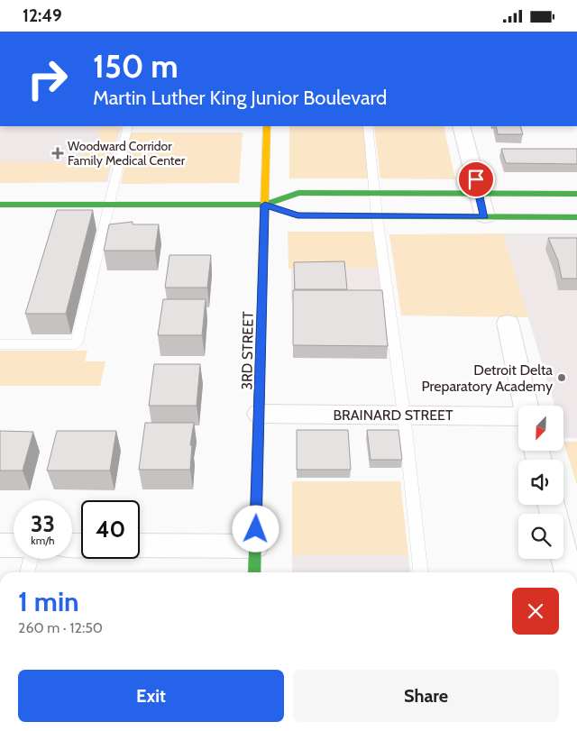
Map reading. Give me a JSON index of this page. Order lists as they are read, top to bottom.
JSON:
{
  "streets": {
    "main road": ["3RD STREET"],
    "street": ["BRAINARD STREET"]
  },
  "crossings": [
    ["3RD STREET", "BRAINARD STREET"]
  ],
  "places": {
    "health": ["Woodward Corridor Family Medical Center"],
    "other": ["Detroit Delta Preparatory Academy"]
  },
  "north": "bottom left",
  "page": {
    "status": "12:49",
    "turn": ["150 m", "Martin Luther King Junior Boulevard"],
    "speed": "33 km/h",
    "limit": "40",
    "heading": ["1 min", "260 m · 12:50"],
    "buttons": ["Exit", "Share"]
  }
}
